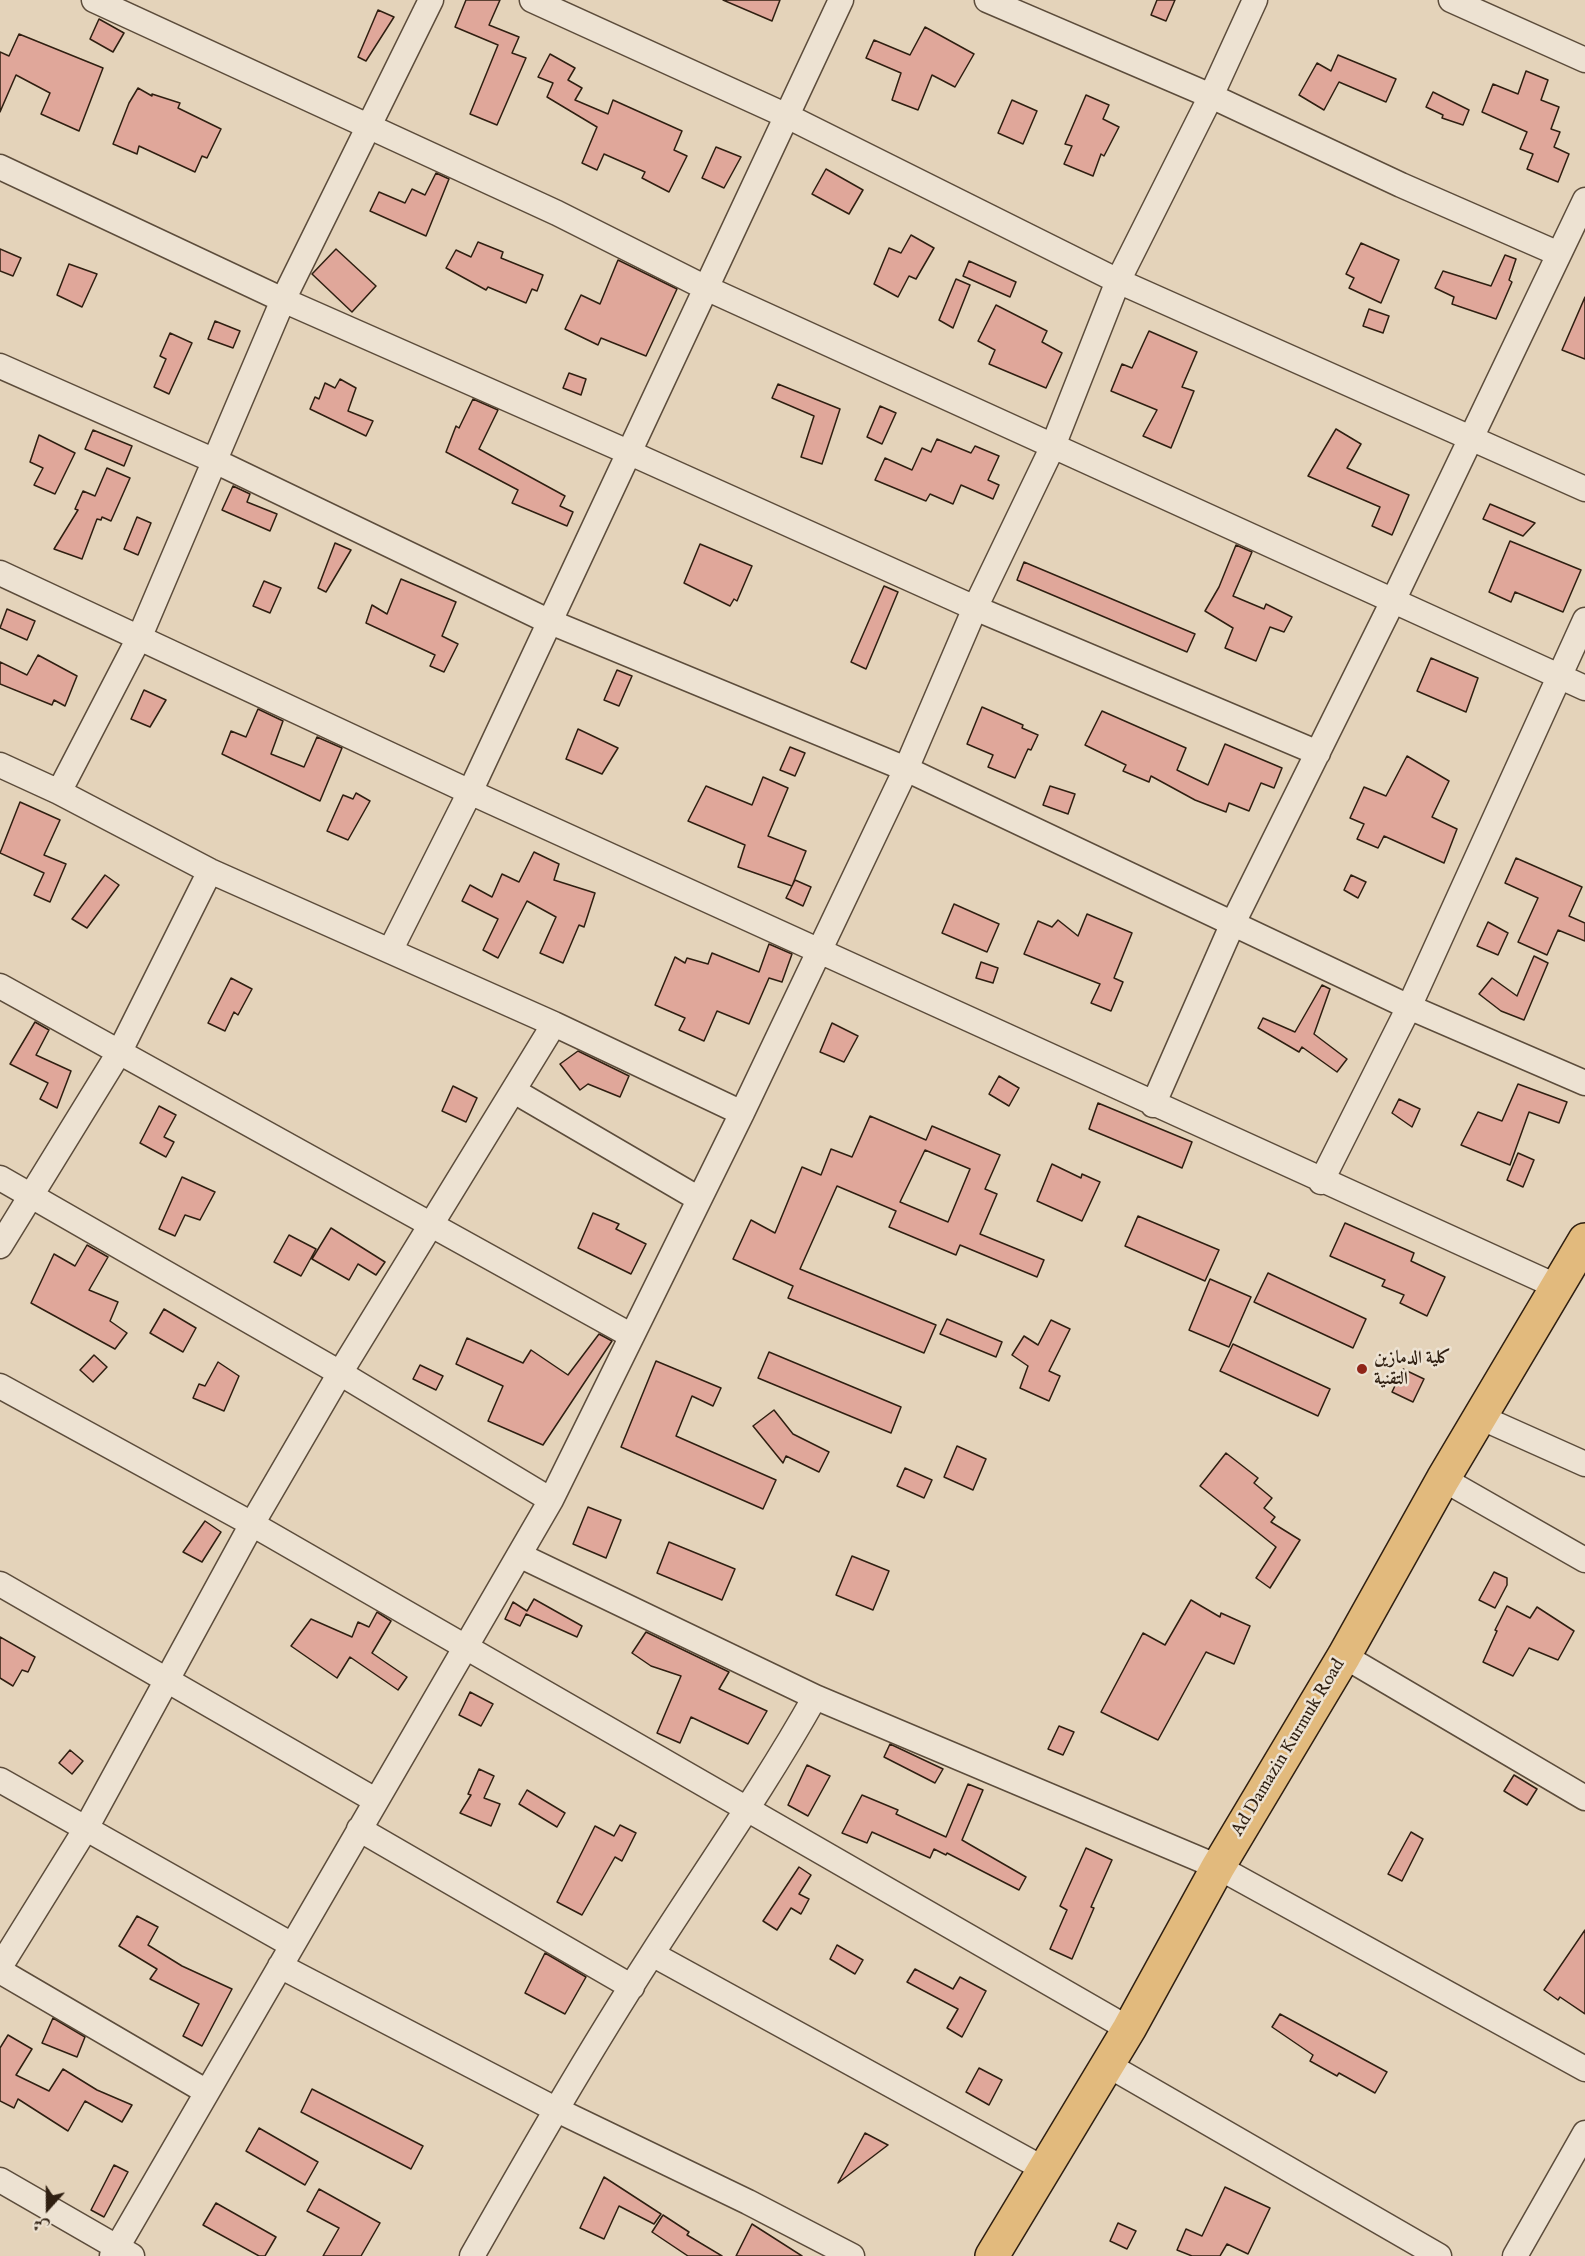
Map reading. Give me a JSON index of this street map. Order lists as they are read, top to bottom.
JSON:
{
  "streets": {
    "highway": ["Ad Damazin Kurmuk Road"]
  },
  "places": ["كلية الدمازين التقنية"],
  "north": "bottom"
}
